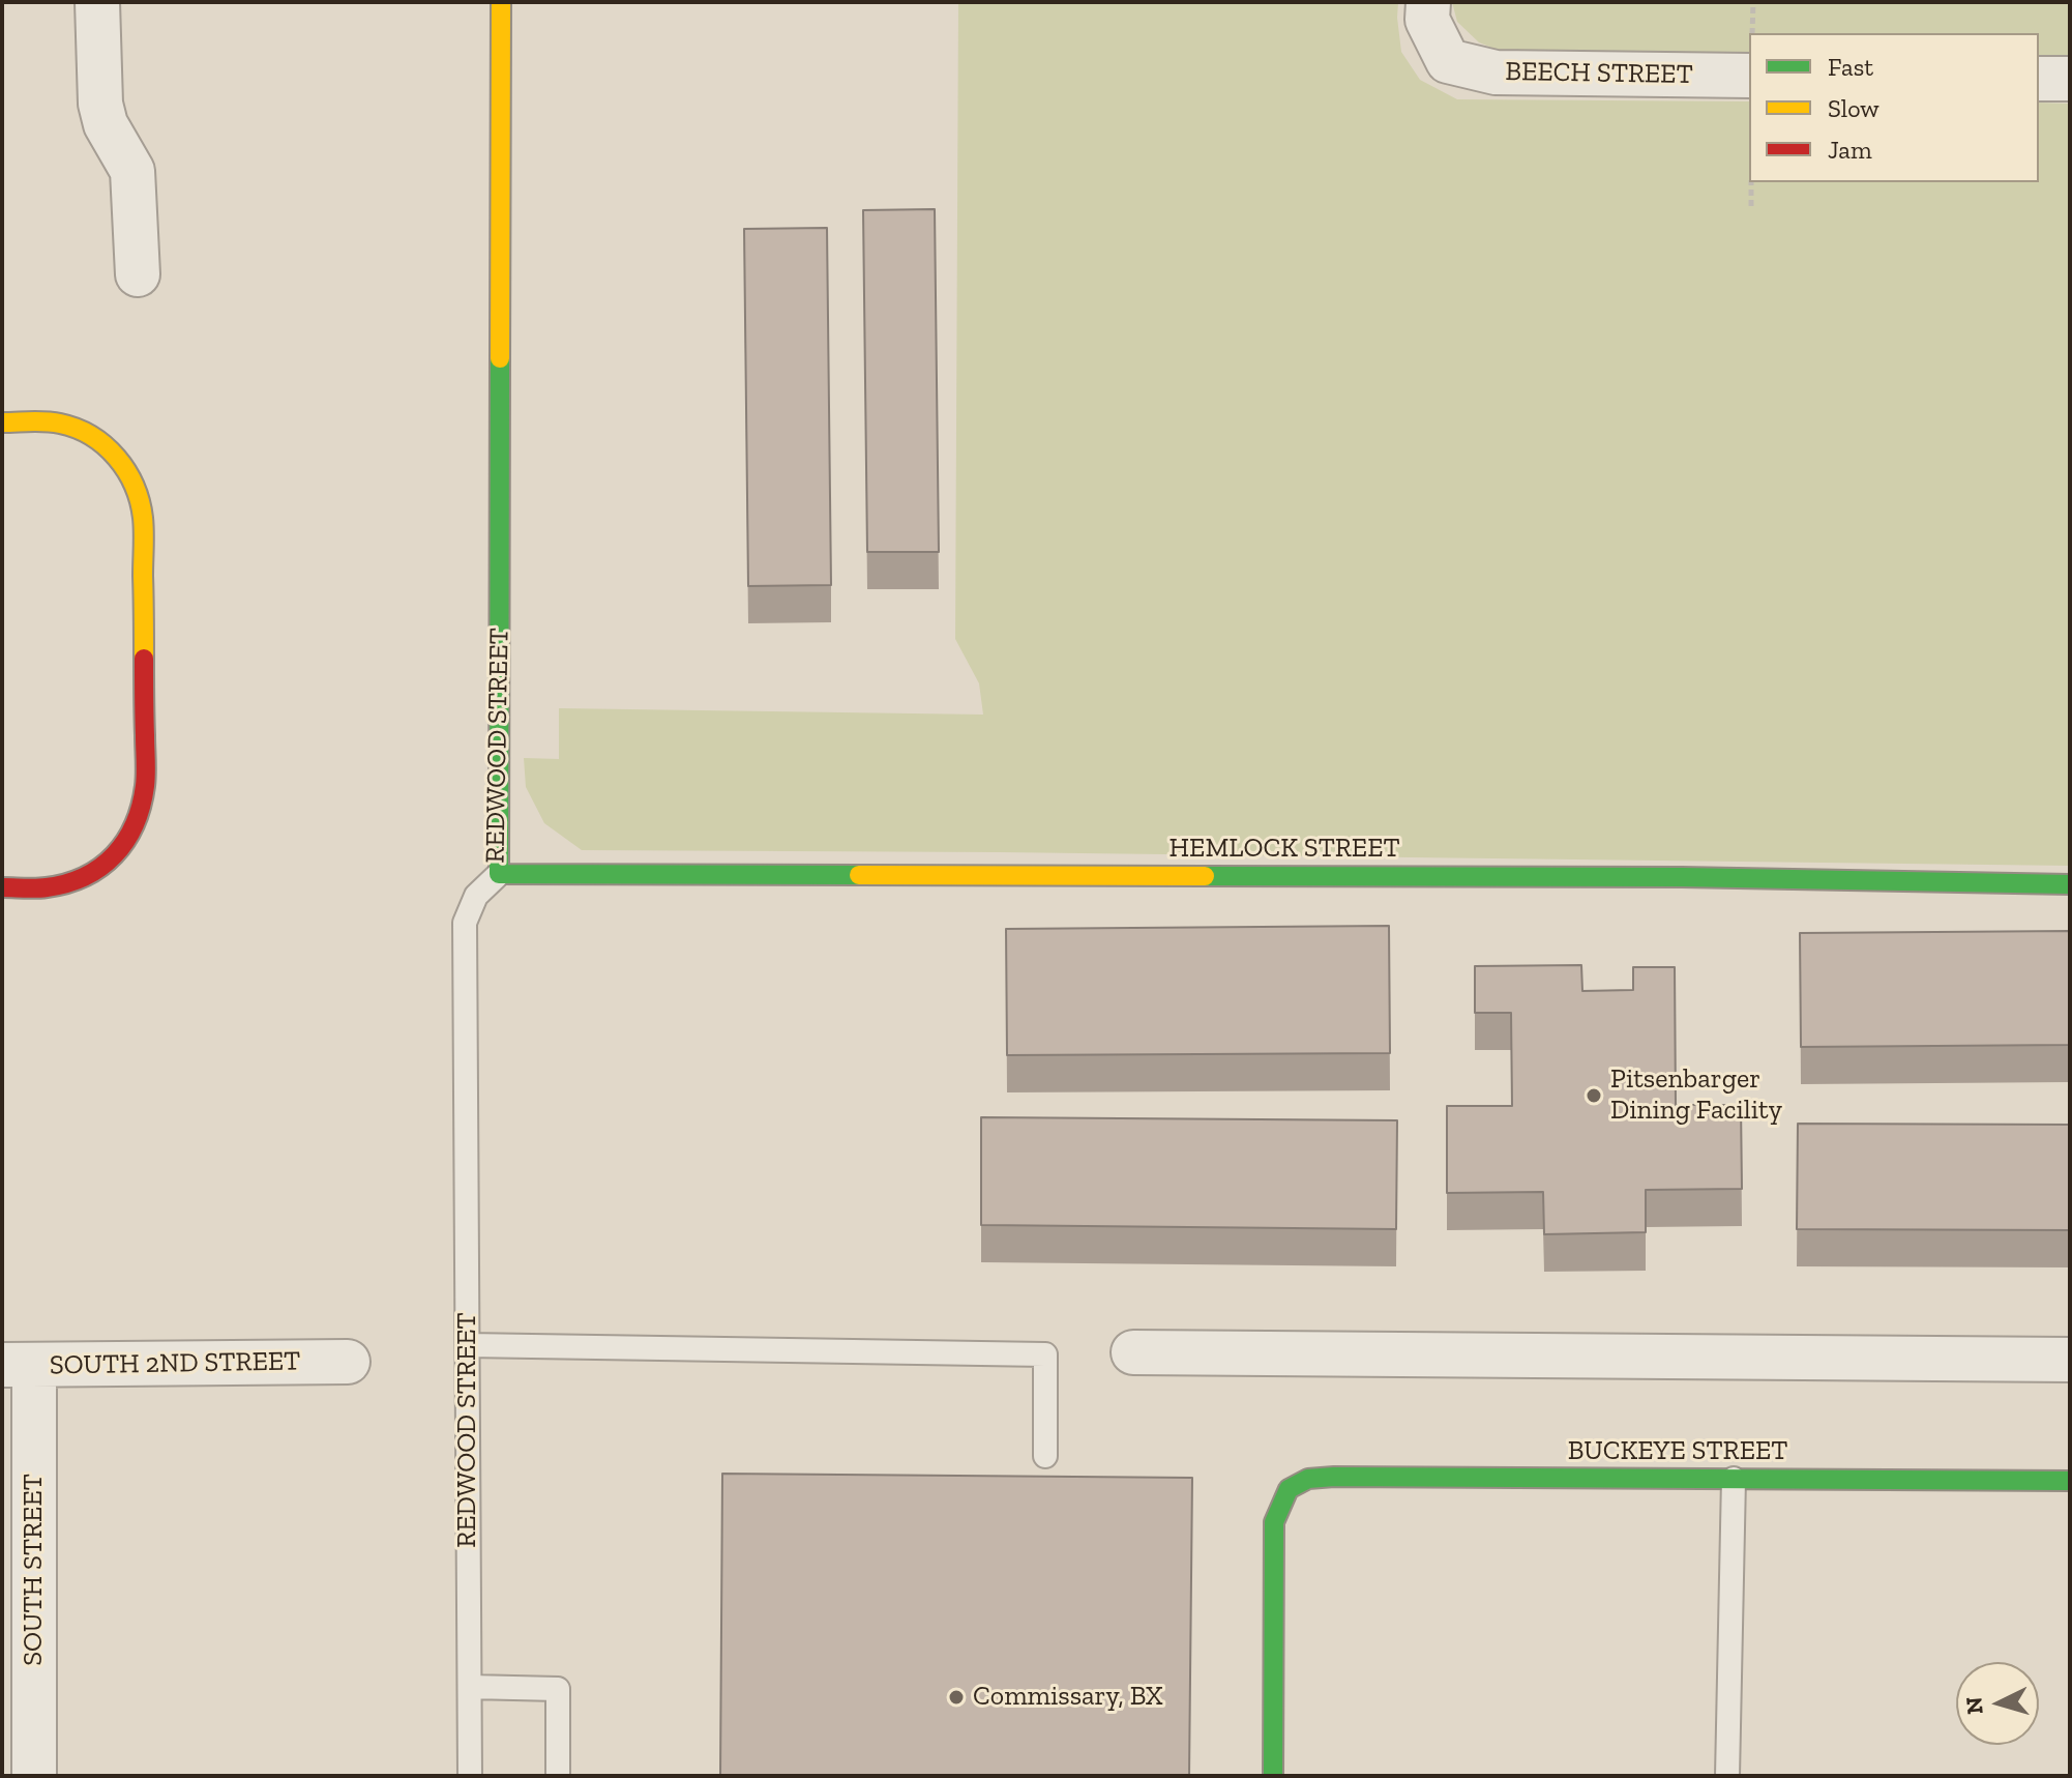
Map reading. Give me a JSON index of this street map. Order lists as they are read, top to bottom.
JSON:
{
  "streets": {
    "street": [
      "BEECH STREET",
      "REDWOOD STREET",
      "HEMLOCK STREET",
      "SOUTH 2ND STREET",
      "BUCKEYE STREET",
      "SOUTH STREET"
    ]
  },
  "crossings": [
    ["REDWOOD STREET", "HEMLOCK STREET"],
    ["SOUTH 2ND STREET", "SOUTH STREET"]
  ],
  "places": ["Pitsenbarger Dining Facility", "Commissary, BX"],
  "legend": ["Fast", "Slow", "Jam"],
  "north": "left"
}
